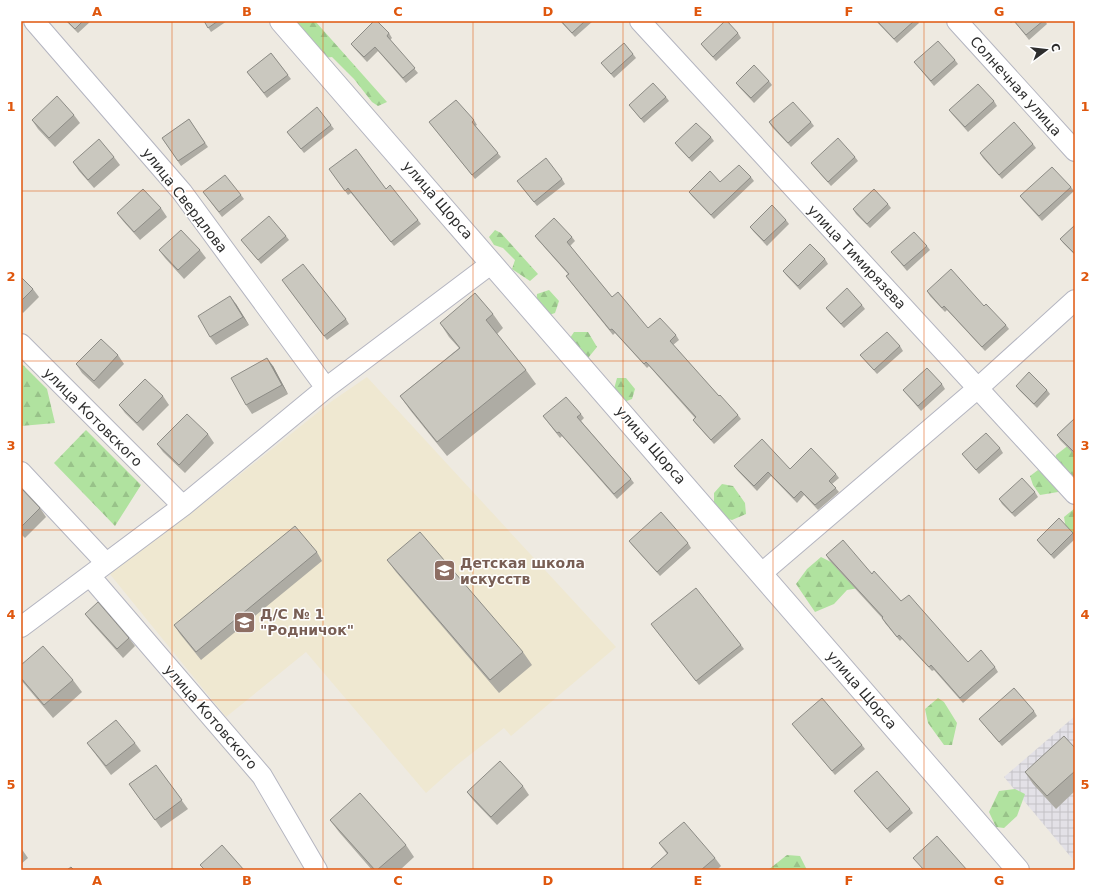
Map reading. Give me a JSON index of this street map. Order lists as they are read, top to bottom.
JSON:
{
  "streets": {
    "street": [
      "Солнечная улица",
      "улица Свердлова",
      "улица Щорса",
      "улица Тимирязева",
      "улица Котовского"
    ]
  },
  "places": {
    "school or university": ["Детская школа искусств", "Д/С № 1 \"Родничок\""]
  },
  "north": "right",
  "grid": {
    "columns": [
      "A",
      "B",
      "C",
      "D",
      "E",
      "F",
      "G"
    ],
    "rows": [
      "1",
      "2",
      "3",
      "4",
      "5"
    ]
  }
}
